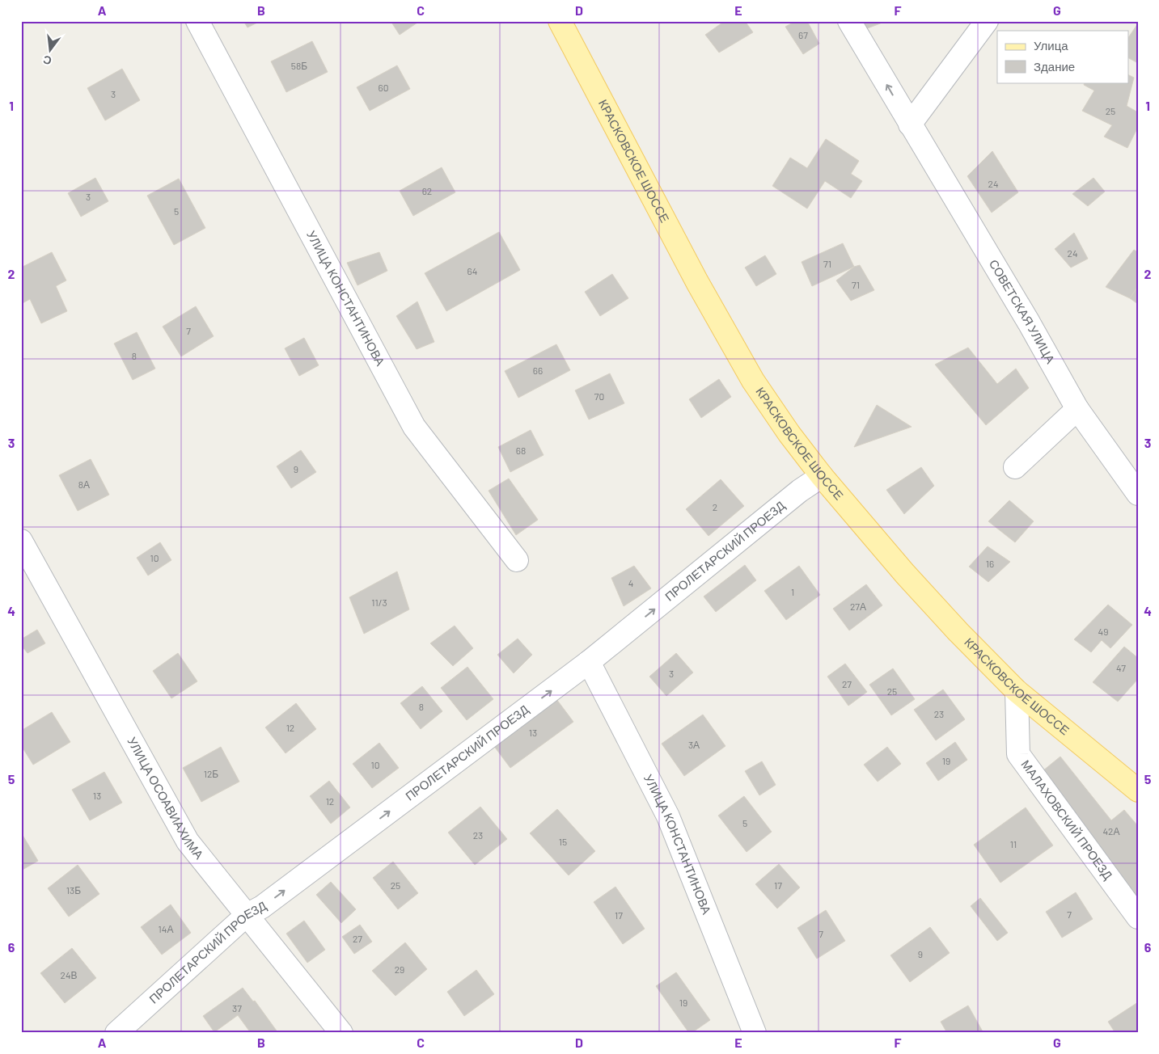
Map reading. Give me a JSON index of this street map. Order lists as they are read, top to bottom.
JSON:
{
  "streets": {
    "main road": ["КРАСКОВСКОЕ ШОССЕ"],
    "street": [
      "УЛИЦА КОНСТАНТИНОВА",
      "СОВЕТСКАЯ УЛИЦА",
      "ПРОЛЕТАРСКИЙ ПРОЕЗД",
      "УЛИЦА ОСОАВИАХИМА",
      "МАЛАХОВСКИЙ ПРОЕЗД"
    ]
  },
  "crossings": [
    ["КРАСКОВСКОЕ ШОССЕ", "ПРОЛЕТАРСКИЙ ПРОЕЗД"],
    ["КРАСКОВСКОЕ ШОССЕ", "МАЛАХОВСКИЙ ПРОЕЗД"],
    ["УЛИЦА КОНСТАНТИНОВА", "ПРОЛЕТАРСКИЙ ПРОЕЗД"],
    ["ПРОЛЕТАРСКИЙ ПРОЕЗД", "УЛИЦА ОСОАВИАХИМА"]
  ],
  "one_way": ["ПРОЛЕТАРСКИЙ ПРОЕЗД"],
  "house_numbers": [
    "67",
    "58Б",
    "60",
    "3",
    "25",
    "24",
    "62",
    "3",
    "5",
    "24",
    "71",
    "64",
    "71",
    "7",
    "8",
    "66",
    "70",
    "68",
    "9",
    "8А",
    "2",
    "10",
    "16",
    "4",
    "1",
    "11/3",
    "27А",
    "49",
    "47",
    "3",
    "27",
    "25",
    "8",
    "23",
    "12",
    "13",
    "3А",
    "19",
    "10",
    "12Б",
    "13",
    "12",
    "5",
    "42А",
    "23",
    "15",
    "11",
    "25",
    "17",
    "13Б",
    "7",
    "17",
    "14А",
    "7",
    "27",
    "9",
    "29",
    "24В",
    "19",
    "37"
  ],
  "legend": ["Улица", "Здание"],
  "north": "bottom",
  "grid": {
    "columns": [
      "A",
      "B",
      "C",
      "D",
      "E",
      "F",
      "G"
    ],
    "rows": [
      "1",
      "2",
      "3",
      "4",
      "5",
      "6"
    ]
  }
}
